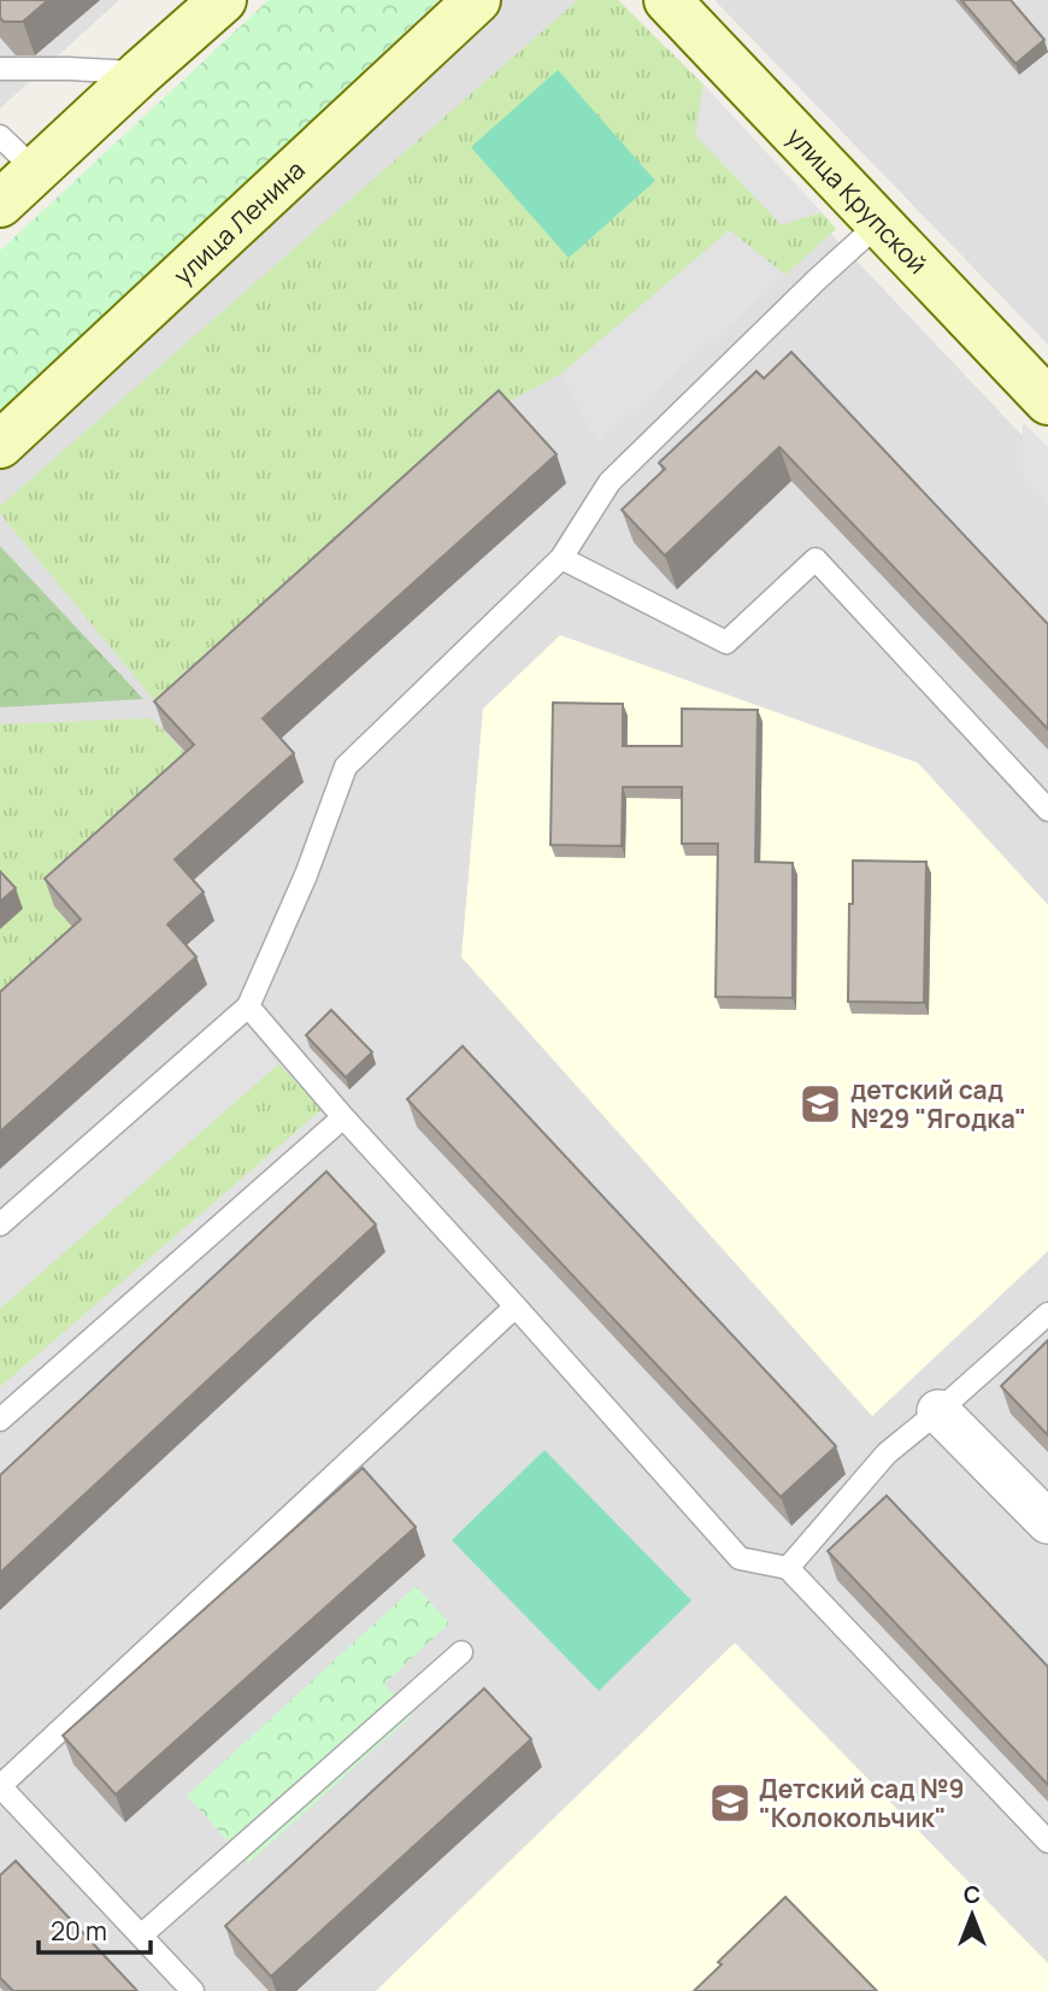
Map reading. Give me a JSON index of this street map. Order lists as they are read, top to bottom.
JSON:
{
  "streets": {
    "main road": ["улица Крупской", "улица Ленина"]
  },
  "places": {
    "school or university": ["детский сад №29 \"Ягодка\"", "Детский сад №9 \"Колокольчик\""]
  },
  "scale_bar": "20 m",
  "north": "top"
}
